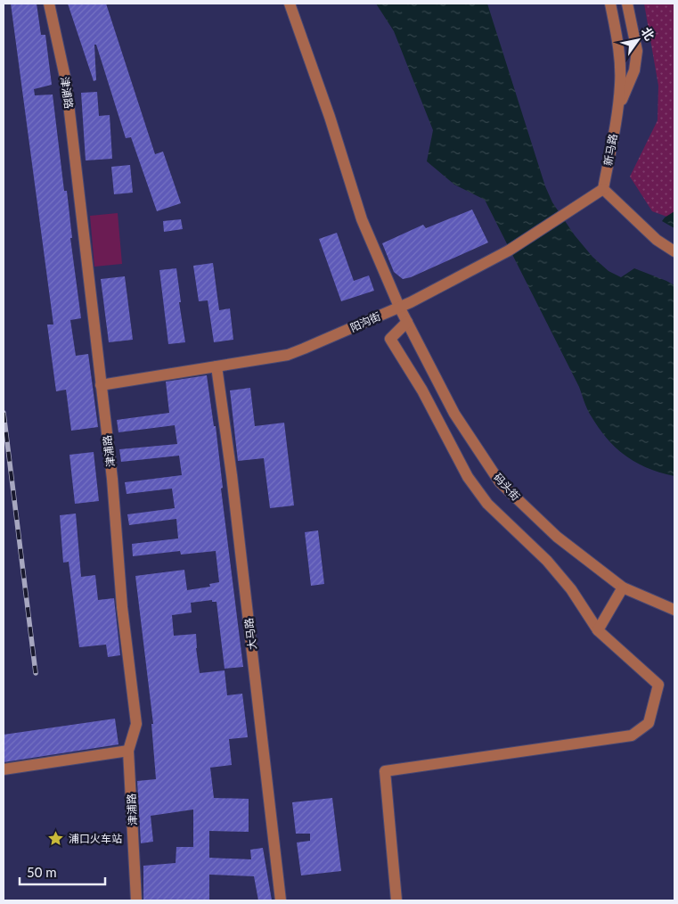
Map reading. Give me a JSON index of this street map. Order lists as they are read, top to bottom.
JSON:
{
  "streets": {
    "street": [
      "津浦路",
      "新马路",
      "阳沟街",
      "码头街",
      "大马路"
    ]
  },
  "crossings": [
    ["津浦路", "阳沟街"],
    ["新马路", "阳沟街"],
    ["阳沟街", "码头街"],
    ["阳沟街", "大马路"]
  ],
  "places": {
    "place": ["浦口火车站"]
  },
  "scale_bar": "50 m",
  "north": "top right"
}
